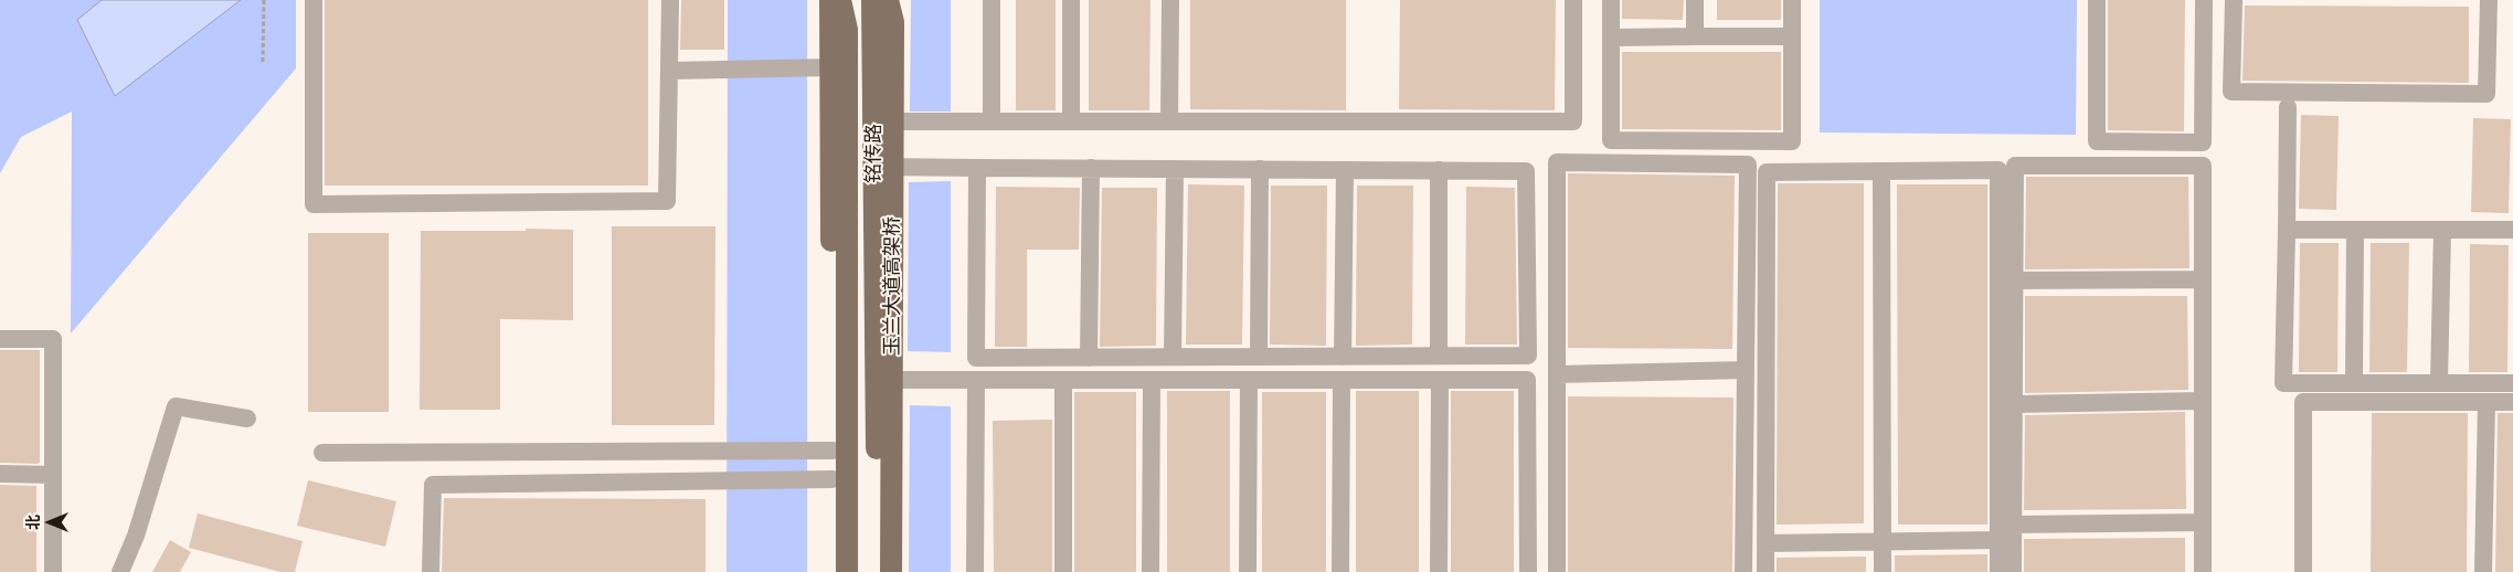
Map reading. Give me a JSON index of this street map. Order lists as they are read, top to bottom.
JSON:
{
  "streets": {
    "main road": ["铭传路", "玉兰大道高架桥"]
  },
  "north": "left"
}
